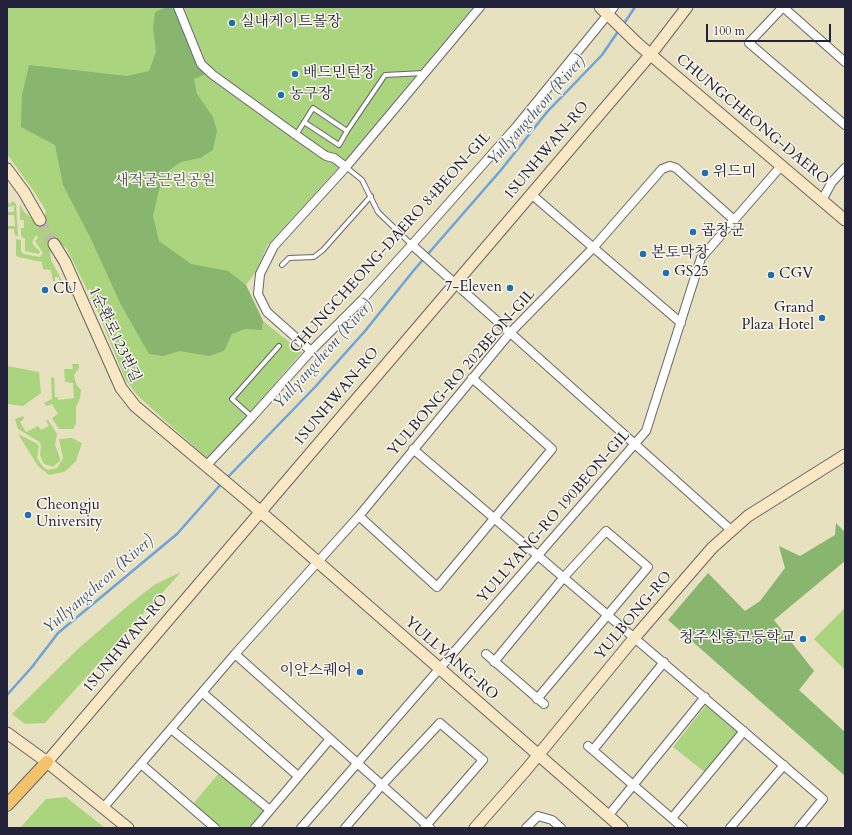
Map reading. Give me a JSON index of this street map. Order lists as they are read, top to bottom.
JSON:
{
  "streets": {
    "main road": ["1SUNHWAN-RO"],
    "street": [
      "CHUNGCHEONG-DAERO",
      "CHUNGCHEONG-DAERO 84BEON-GIL",
      "1순환로123번길",
      "YULBONG-RO 202BEON-GIL",
      "YULLYANG-RO 190BEON-GIL",
      "YULBONG-RO",
      "YULLYANG-RO"
    ]
  },
  "crossings": [
    ["CHUNGCHEONG-DAERO", "1SUNHWAN-RO"],
    ["CHUNGCHEONG-DAERO", "CHUNGCHEONG-DAERO 84BEON-GIL"],
    ["CHUNGCHEONG-DAERO", "YULLYANG-RO 190BEON-GIL"],
    ["1SUNHWAN-RO", "YULLYANG-RO"],
    ["CHUNGCHEONG-DAERO 84BEON-GIL", "1순환로123번길"],
    ["1순환로123번길", "YULLYANG-RO"],
    ["YULBONG-RO 202BEON-GIL", "YULLYANG-RO 190BEON-GIL"],
    ["YULBONG-RO 202BEON-GIL", "YULLYANG-RO"],
    ["YULLYANG-RO 190BEON-GIL", "YULLYANG-RO"],
    ["YULBONG-RO", "YULLYANG-RO"]
  ],
  "water": ["Yullyangcheon (River)"],
  "parks": ["새적굴근린공원"],
  "places": [
    "실내게이트볼장",
    "배드민턴장",
    "농구장",
    "위드미",
    "곱창군",
    "본토막창",
    "GS25",
    "CGV",
    "7-Eleven",
    "CU",
    "Grand Plaza Hotel",
    "Cheongju University",
    "청주신흥고등학교",
    "이안스퀘어"
  ],
  "scale_bar": "100 m"
}
